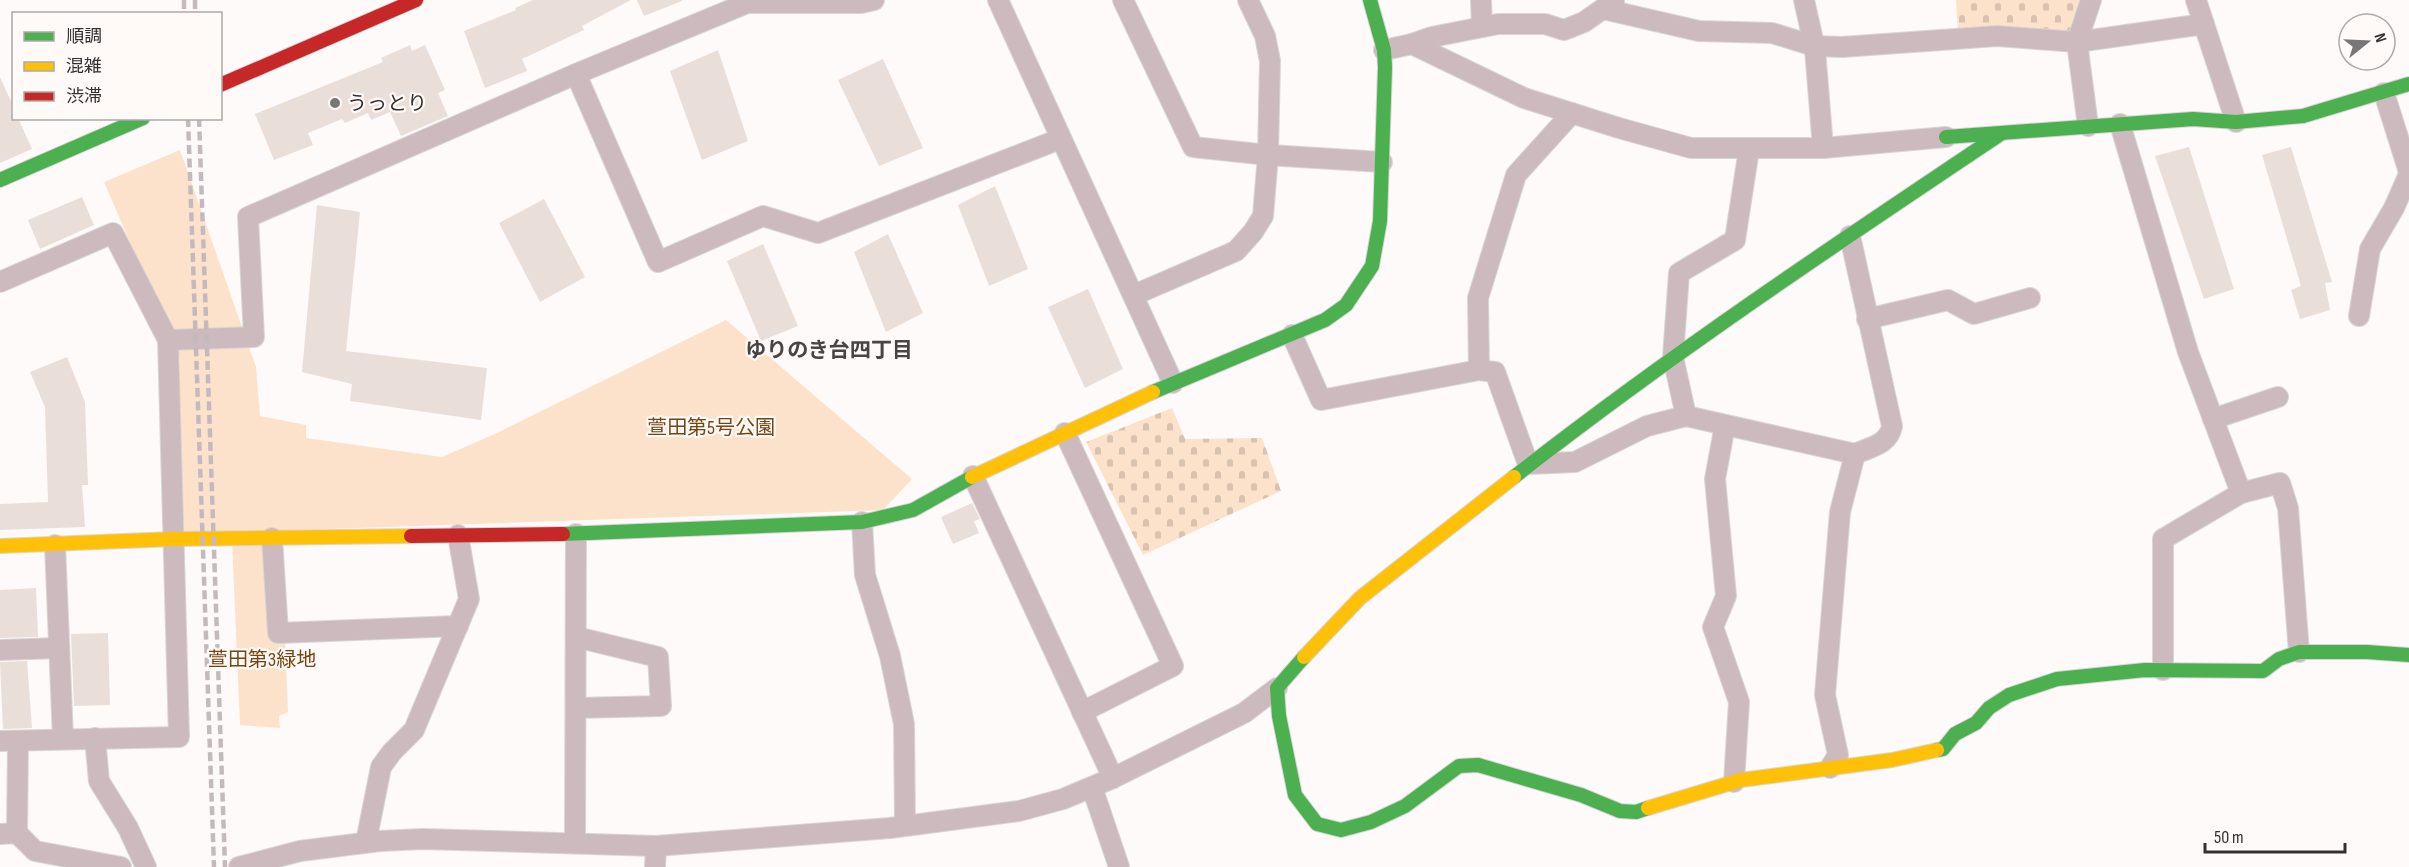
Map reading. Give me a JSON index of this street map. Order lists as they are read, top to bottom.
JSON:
{
  "districts": ["ゆりのき台四丁目"],
  "parks": ["萱田第5号公園", "萱田第3緑地"],
  "places": ["うっとり"],
  "legend": ["順調", "混雑", "渋滞"],
  "scale_bar": "50 m",
  "north": "right"
}
